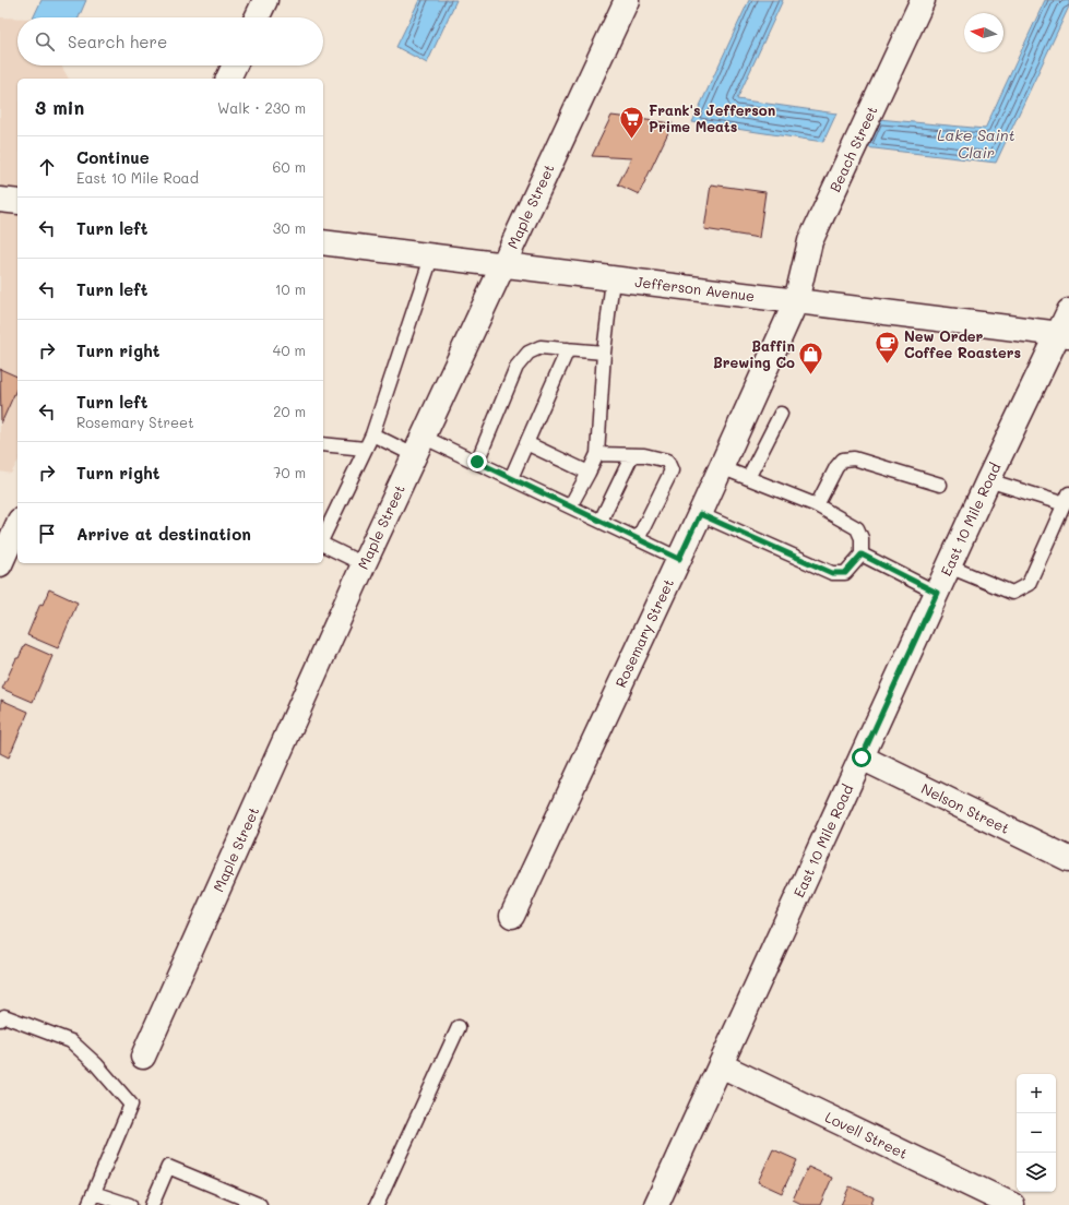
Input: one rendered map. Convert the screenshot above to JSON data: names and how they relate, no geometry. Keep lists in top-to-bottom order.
{
  "streets": {
    "street": [
      "Beach Street",
      "Maple Street",
      "Jefferson Avenue",
      "East 10 Mile Road",
      "Rosemary Street",
      "Nelson Street",
      "Lovell Street"
    ]
  },
  "crossings": [
    ["Beach Street", "Jefferson Avenue"],
    ["Beach Street", "Rosemary Street"],
    ["Maple Street", "Jefferson Avenue"],
    ["Jefferson Avenue", "East 10 Mile Road"],
    ["Jefferson Avenue", "Rosemary Street"],
    ["East 10 Mile Road", "Nelson Street"],
    ["East 10 Mile Road", "Lovell Street"]
  ],
  "water": ["Lake Saint Clair"],
  "places": {
    "supermarket": ["Frank's Jefferson Prime Meats"],
    "cafe": ["New Order Coffee Roasters"],
    "shop": ["Baffin Brewing Co"]
  },
  "north": "left",
  "page": {
    "search": "Search here",
    "heading": ["3 min", "Walk · 230 m"],
    "list": [
      ["Continue", "East 10 Mile Road", "60 m"],
      ["Turn left", "30 m"],
      ["Turn left", "10 m"],
      ["Turn right", "40 m"],
      ["Turn left", "Rosemary Street", "20 m"],
      ["Turn right", "70 m"],
      "Arrive at destination"
    ],
    "map_buttons": ["+", "−"]
  }
}
